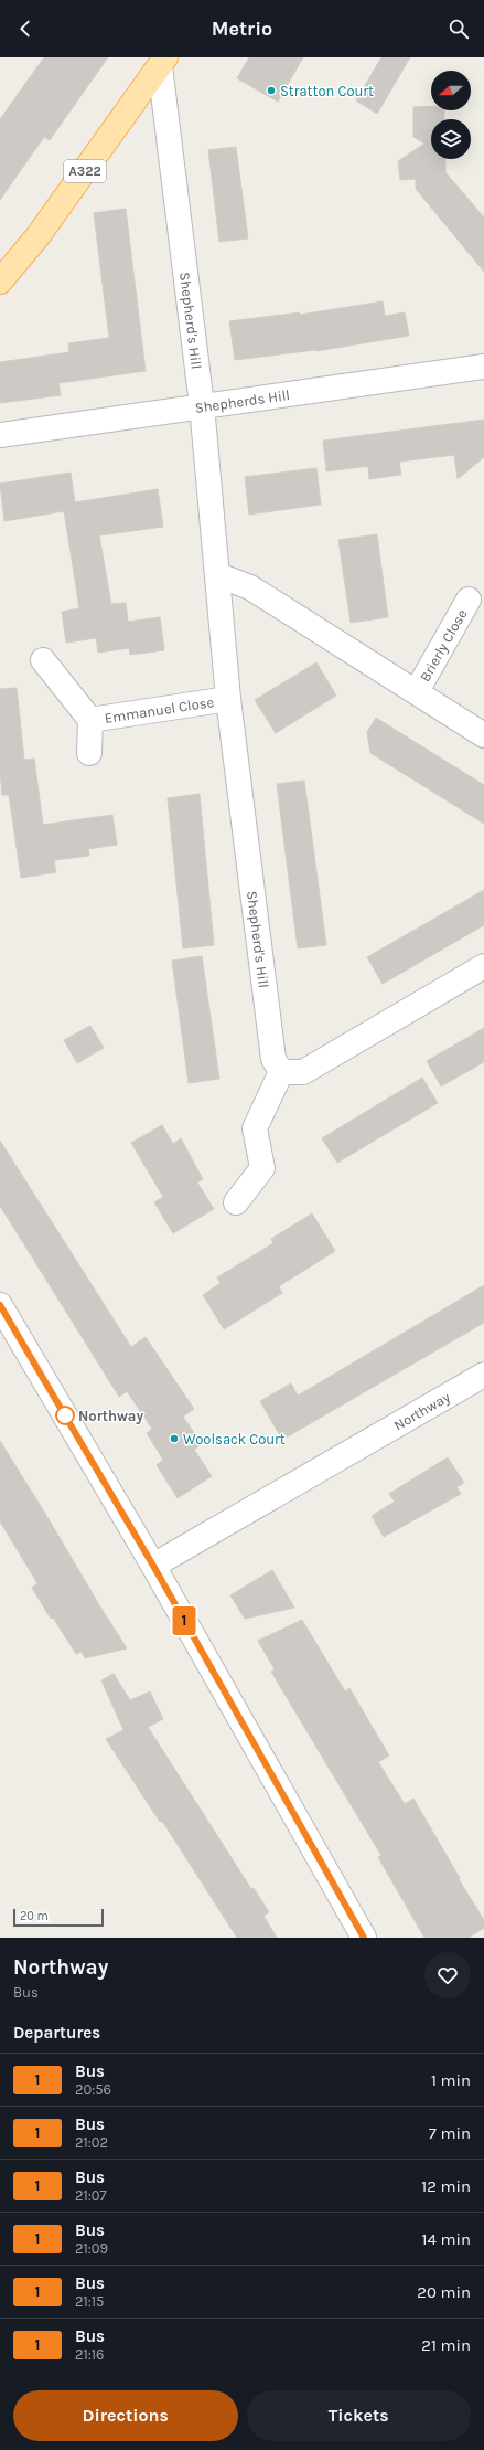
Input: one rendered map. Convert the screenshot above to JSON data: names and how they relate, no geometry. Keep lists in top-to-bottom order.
{
  "streets": {
    "main road": ["A322"],
    "street": [
      "Shepherd's Hill",
      "Shepherds Hill",
      "Brierly Close",
      "Emmanuel Close",
      "Northway"
    ]
  },
  "crossings": [
    ["A322", "Shepherd's Hill"],
    ["Shepherd's Hill", "Shepherds Hill"],
    ["Shepherd's Hill", "Emmanuel Close"]
  ],
  "places": ["Stratton Court", "Northway", "Woolsack Court"],
  "lines": ["bus line 1"],
  "scale_bar": "20 m",
  "north": "left",
  "page": {
    "header": "Metrio",
    "on_map": "1",
    "scale": "20 m",
    "heading": [
      ["Northway", "Bus"],
      "Departures"
    ],
    "list": [
      {
        "mark": "1",
        "name": "Bus",
        "note": "20:56",
        "value": "1 min"
      },
      {
        "mark": "1",
        "name": "Bus",
        "note": "21:02",
        "value": "7 min"
      },
      {
        "mark": "1",
        "name": "Bus",
        "note": "21:07",
        "value": "12 min"
      },
      {
        "mark": "1",
        "name": "Bus",
        "note": "21:09",
        "value": "14 min"
      },
      {
        "mark": "1",
        "name": "Bus",
        "note": "21:15",
        "value": "20 min"
      },
      {
        "mark": "1",
        "name": "Bus",
        "note": "21:16",
        "value": "21 min"
      }
    ],
    "buttons": ["Directions", "Tickets"]
  }
}
